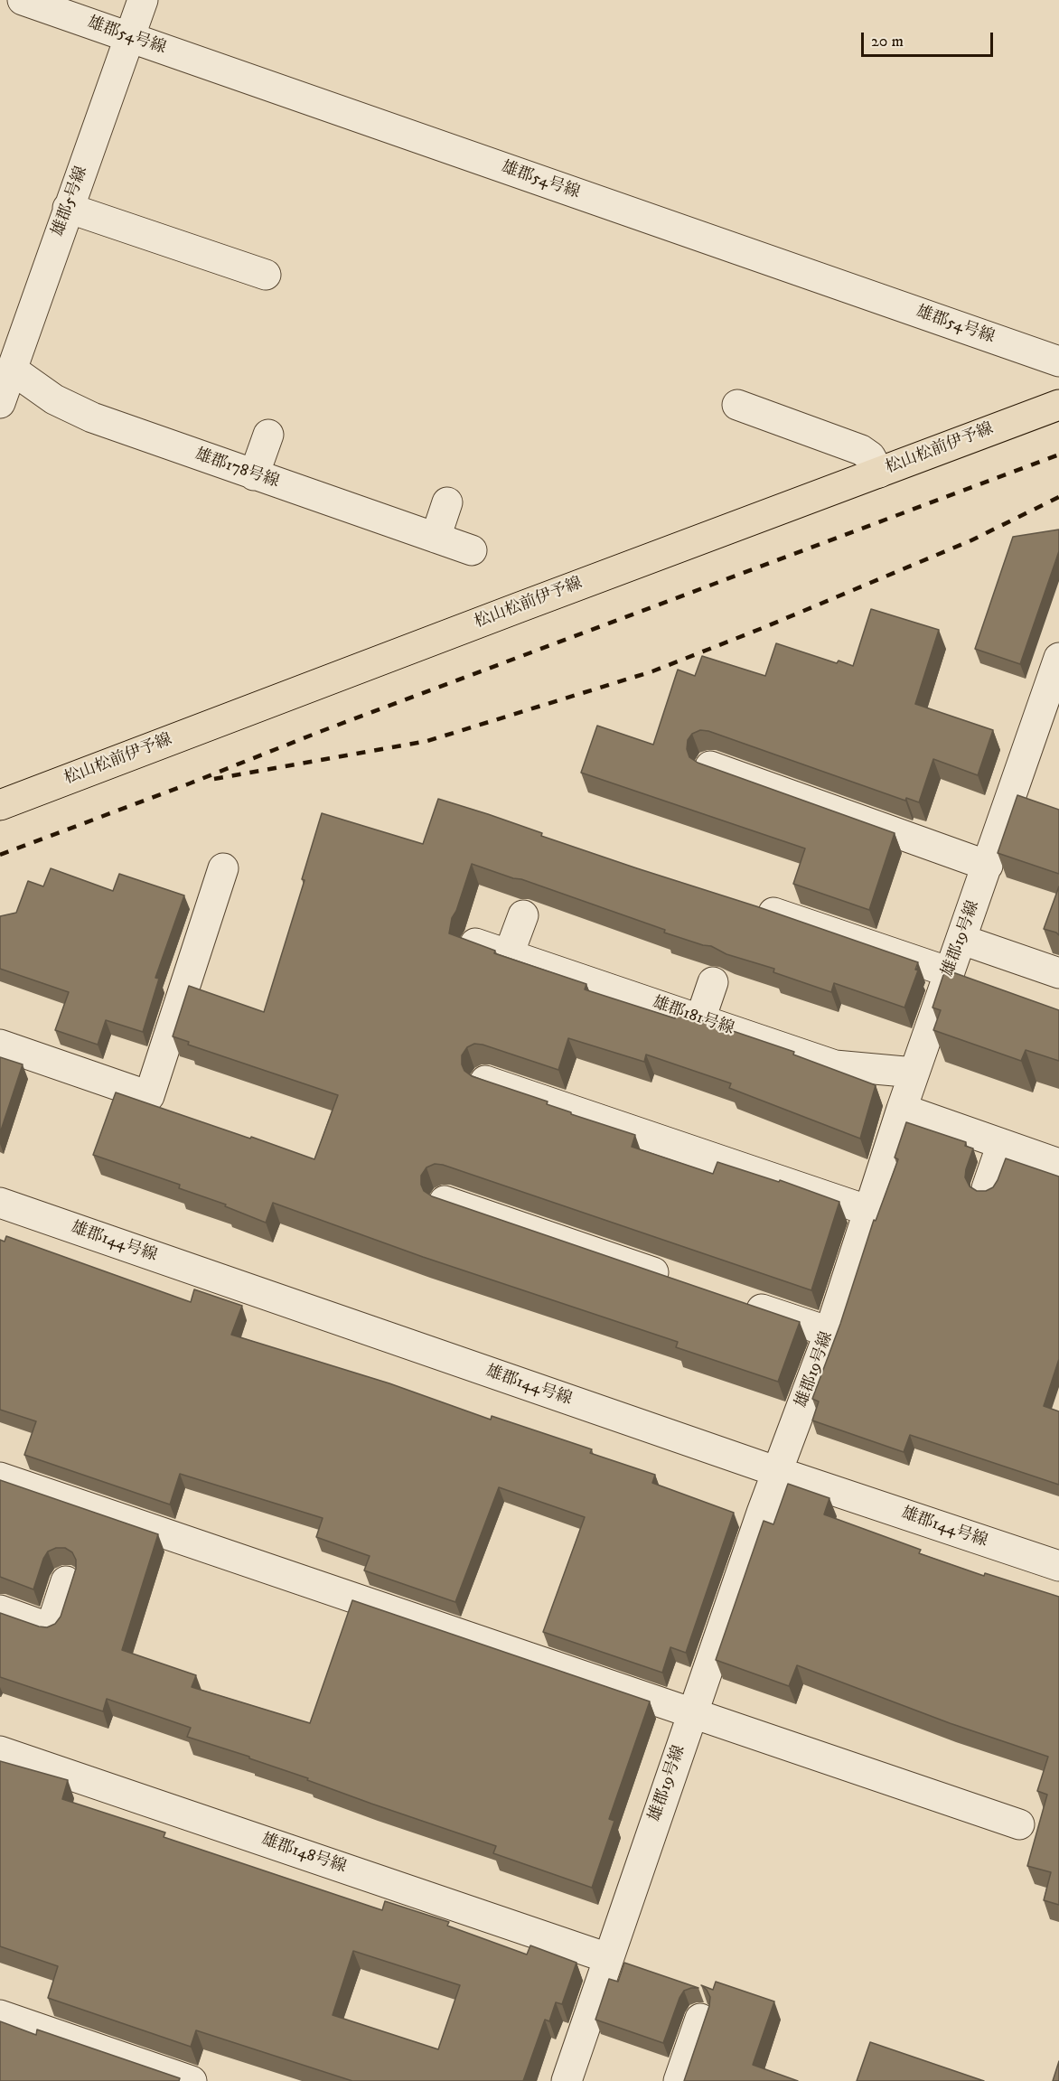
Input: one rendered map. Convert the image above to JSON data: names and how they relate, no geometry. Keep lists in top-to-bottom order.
{
  "streets": {
    "main road": ["松山松前伊予線"],
    "street": [
      "雄郡54号線",
      "雄郡5号線",
      "雄郡178号線",
      "雄郡19号線",
      "雄郡181号線",
      "雄郡144号線",
      "雄郡148号線"
    ]
  },
  "crossings": [
    ["雄郡54号線", "雄郡5号線"],
    ["雄郡5号線", "雄郡178号線"],
    ["雄郡19号線", "雄郡181号線"],
    ["雄郡19号線", "雄郡144号線"],
    ["雄郡19号線", "雄郡148号線"]
  ],
  "scale_bar": "20 m"
}
